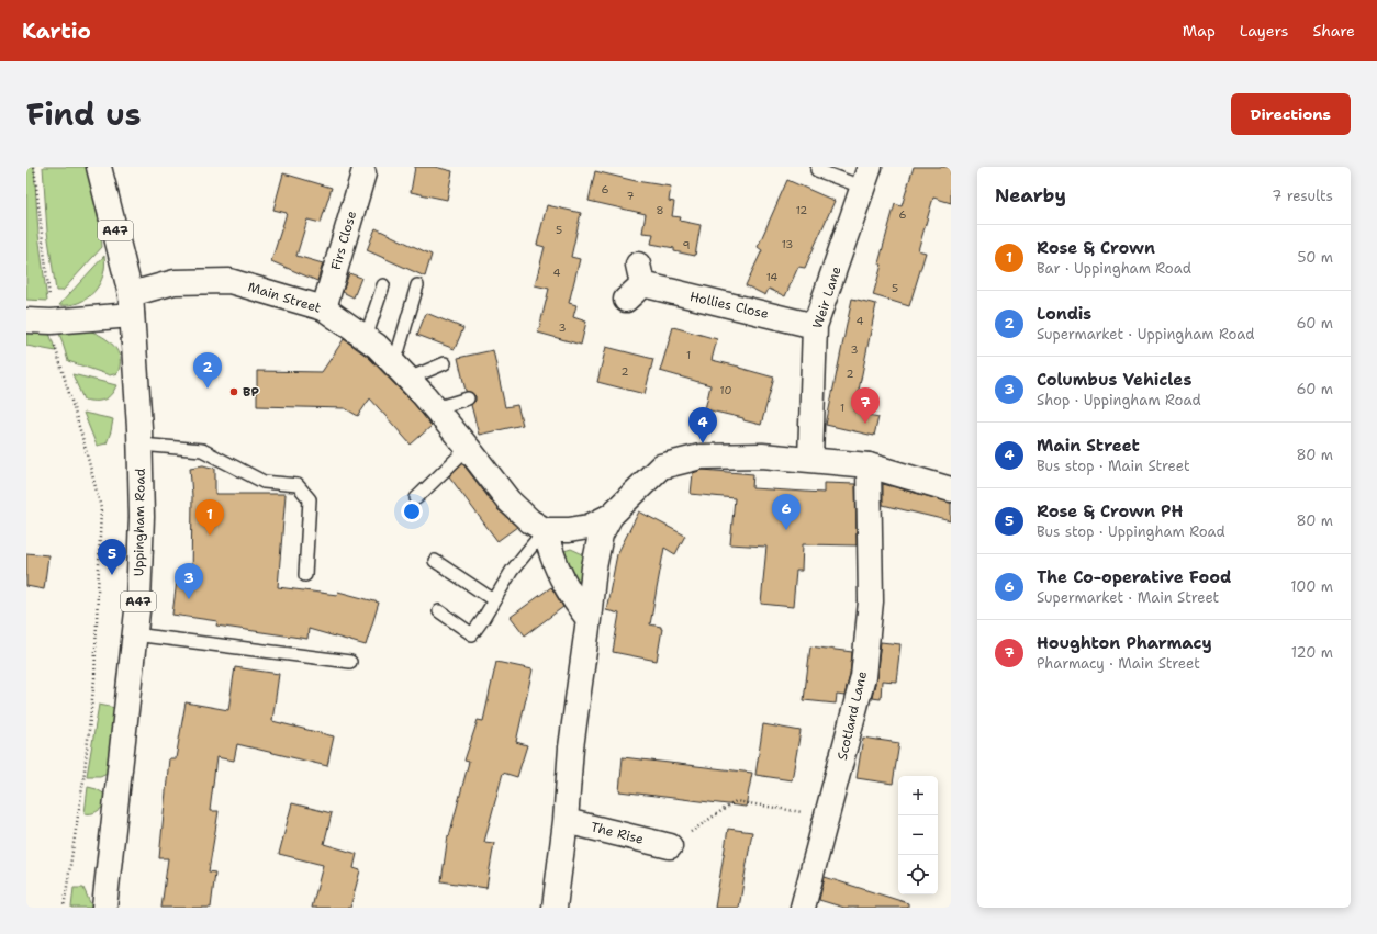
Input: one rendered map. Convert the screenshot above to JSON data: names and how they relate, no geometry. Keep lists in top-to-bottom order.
{
  "streets": {
    "main road": [
      "A47",
      "Firs Close",
      "Main Street",
      "Weir Lane",
      "Hollies Close",
      "Uppingham Road",
      "Scotland Lane",
      "The Rise"
    ]
  },
  "crossings": [
    ["Firs Close", "Main Street"],
    ["Main Street", "Uppingham Road"],
    ["Weir Lane", "Hollies Close"]
  ],
  "places": ["BP"],
  "house_numbers": [
    "6",
    "7",
    "8",
    "12",
    "6",
    "5",
    "13",
    "9",
    "4",
    "14",
    "5",
    "4",
    "3",
    "3",
    "1",
    "2",
    "2",
    "10",
    "1"
  ],
  "page": {
    "header": "Kartio",
    "nav": ["Map", "Layers", "Share"],
    "title": "Find us",
    "buttons": "Directions",
    "heading": ["Nearby", "7 results"],
    "list": [
      {
        "mark": "1",
        "name": "Rose & Crown",
        "note": "Bar · Uppingham Road",
        "value": "50 m"
      },
      {
        "mark": "2",
        "name": "Londis",
        "note": "Supermarket · Uppingham Road",
        "value": "60 m"
      },
      {
        "mark": "3",
        "name": "Columbus Vehicles",
        "note": "Shop · Uppingham Road",
        "value": "60 m"
      },
      {
        "mark": "4",
        "name": "Main Street",
        "note": "Bus stop · Main Street",
        "value": "80 m"
      },
      {
        "mark": "5",
        "name": "Rose & Crown PH",
        "note": "Bus stop · Uppingham Road",
        "value": "80 m"
      },
      {
        "mark": "6",
        "name": "The Co-operative Food",
        "note": "Supermarket · Main Street",
        "value": "100 m"
      },
      {
        "mark": "7",
        "name": "Houghton Pharmacy",
        "note": "Pharmacy · Main Street",
        "value": "120 m"
      }
    ],
    "pins": [
      "2",
      "7",
      "4",
      "6",
      "1",
      "5",
      "3"
    ],
    "map_buttons": ["+", "−"]
  }
}
